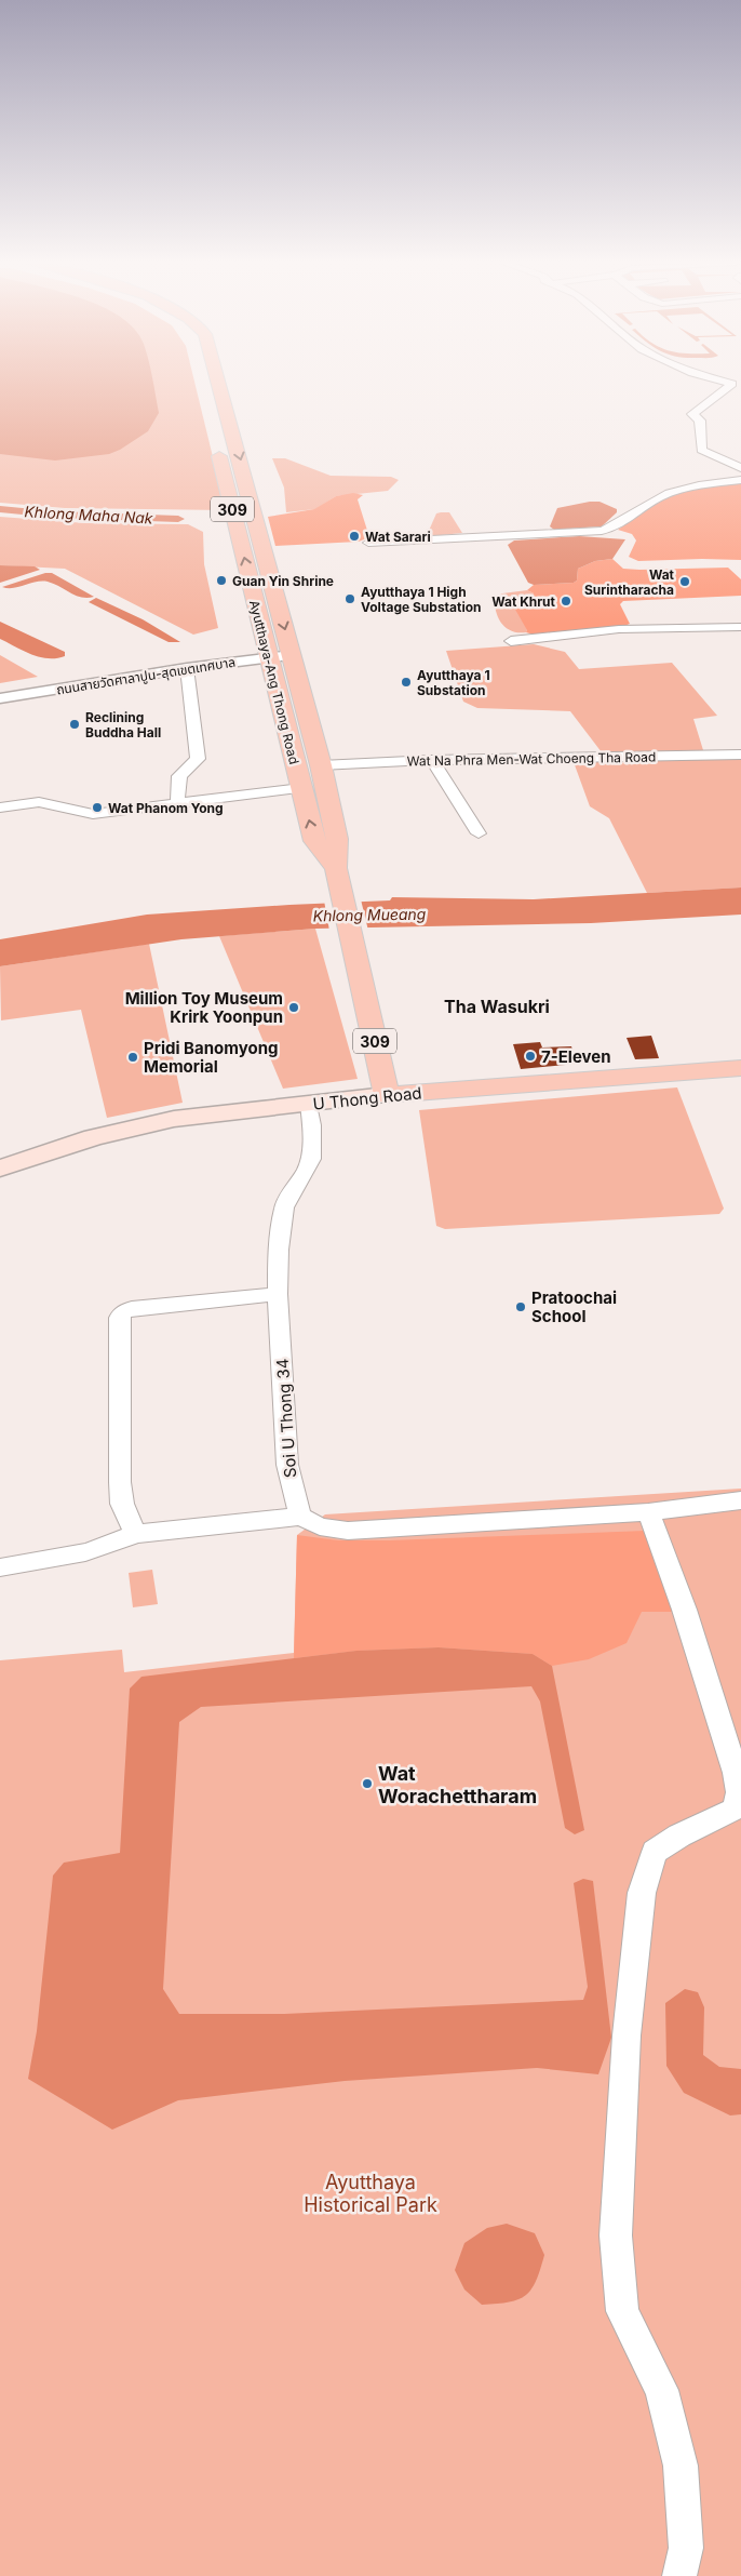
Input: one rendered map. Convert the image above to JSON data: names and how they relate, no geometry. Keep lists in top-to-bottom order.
{
  "streets": {
    "main road": ["309", "Ayutthaya-Ang Thong Road", "U Thong Road"],
    "street": ["ถนนสายวัดศาลาปูน-สุดเขตเทศบาล", "Wat Na Phra Men-Wat Choeng Tha Road", "Soi U Thong 34"]
  },
  "crossings": [
    ["ถนนสายวัดศาลาปูน-สุดเขตเทศบาล", "Ayutthaya-Ang Thong Road"],
    ["Ayutthaya-Ang Thong Road", "Wat Na Phra Men-Wat Choeng Tha Road"],
    ["Ayutthaya-Ang Thong Road", "U Thong Road"],
    ["U Thong Road", "Soi U Thong 34"]
  ],
  "districts": ["Tha Wasukri"],
  "water": ["Khlong Maha Nak", "Khlong Mueang"],
  "parks": ["Ayutthaya Historical Park"],
  "places": [
    "Wat Sarari",
    "Guan Yin Shrine",
    "Wat Surintharacha",
    "Ayutthaya 1 High Voltage Substation",
    "Wat Khrut",
    "Ayutthaya 1 Substation",
    "Reclining Buddha Hall",
    "Wat Phanom Yong",
    "Million Toy Museum Krirk Yoonpun",
    "7-Eleven",
    "Pridi Banomyong Memorial",
    "Pratoochai School",
    "Wat Worachettharam"
  ]
}
